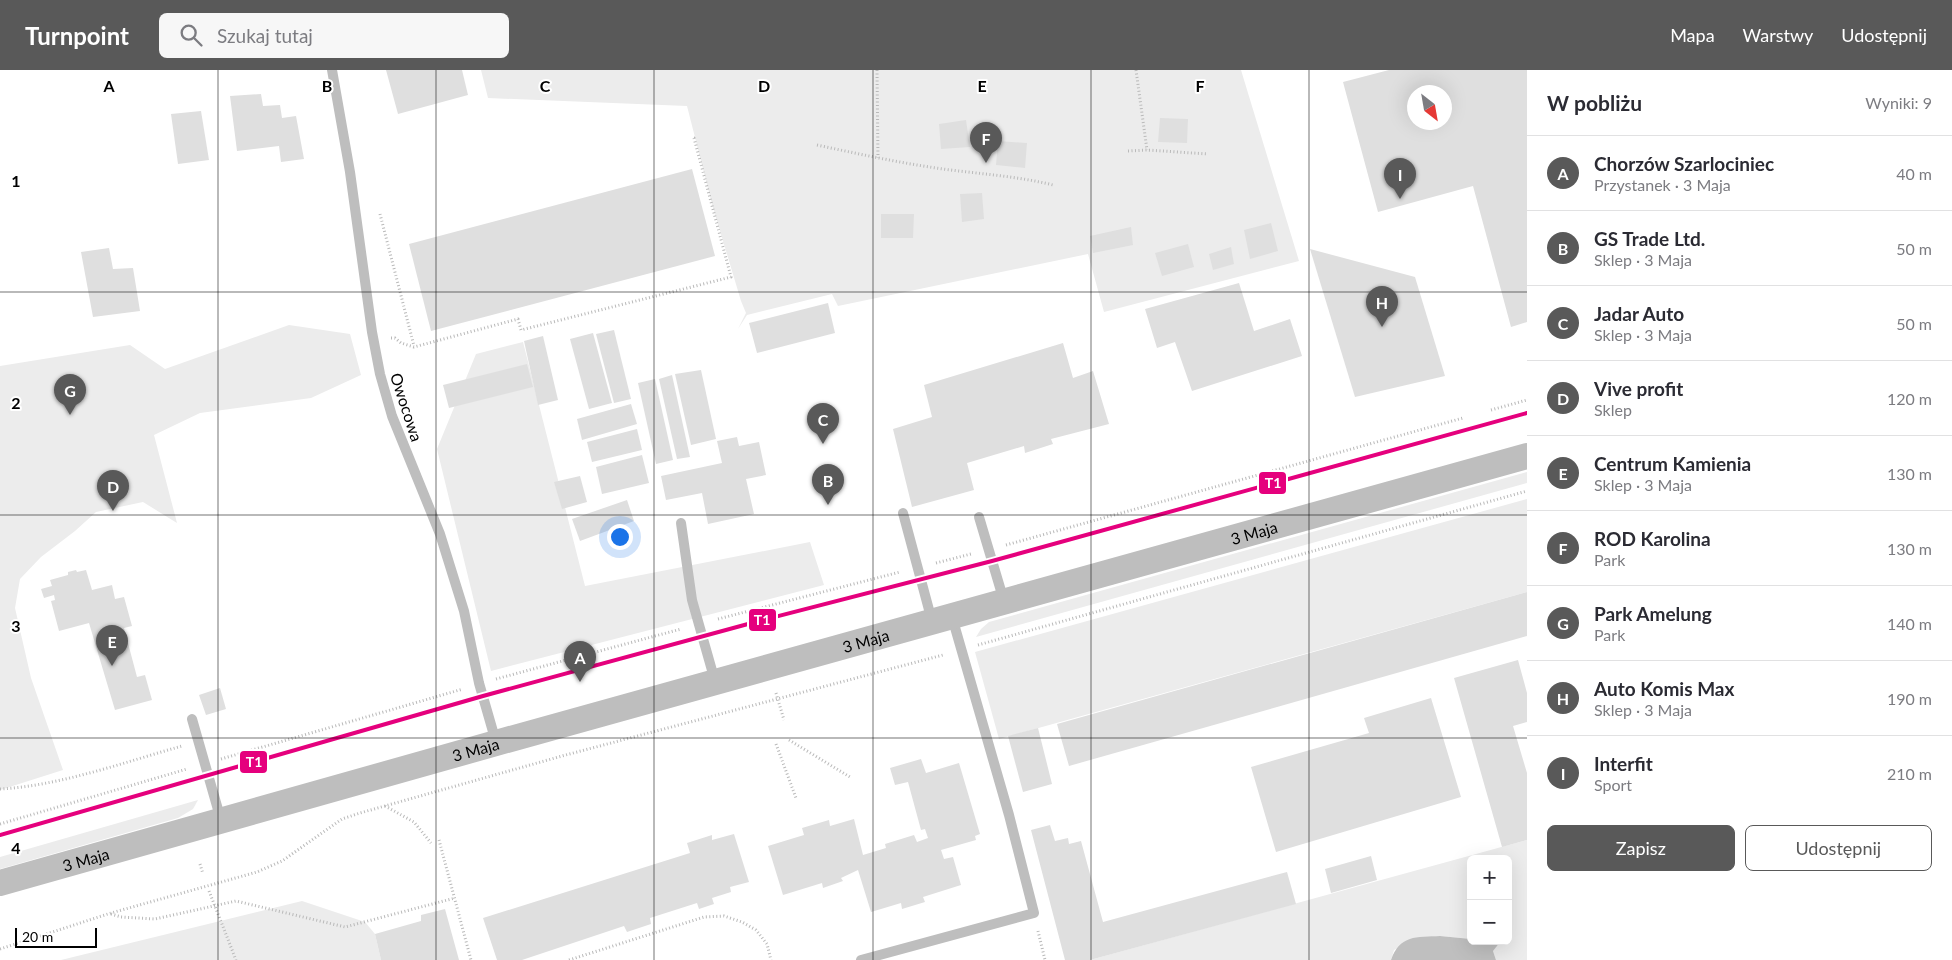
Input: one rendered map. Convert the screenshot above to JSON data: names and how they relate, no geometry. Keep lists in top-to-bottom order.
{
  "streets": {
    "street": ["3 Maja"],
    "lane": ["Owocowa"]
  },
  "crossings": [
    ["Owocowa", "3 Maja"]
  ],
  "lines": ["transit line T1"],
  "scale_bar": "20 m",
  "north": "bottom right",
  "page": {
    "header": "Turnpoint",
    "search": "Szukaj tutaj",
    "nav": ["Mapa", "Warstwy", "Udostępnij"],
    "heading": ["W pobliżu", "Wyniki: 9"],
    "pins": [
      "F",
      "I",
      "H",
      "G",
      "C",
      "B",
      "D",
      "E",
      "A"
    ],
    "list": [
      {
        "mark": "A",
        "name": "Chorzów Szarlociniec",
        "note": "Przystanek · 3 Maja",
        "value": "40 m"
      },
      {
        "mark": "B",
        "name": "GS Trade Ltd.",
        "note": "Sklep · 3 Maja",
        "value": "50 m"
      },
      {
        "mark": "C",
        "name": "Jadar Auto",
        "note": "Sklep · 3 Maja",
        "value": "50 m"
      },
      {
        "mark": "D",
        "name": "Vive profit",
        "note": "Sklep",
        "value": "120 m"
      },
      {
        "mark": "E",
        "name": "Centrum Kamienia",
        "note": "Sklep · 3 Maja",
        "value": "130 m"
      },
      {
        "mark": "F",
        "name": "ROD Karolina",
        "note": "Park",
        "value": "130 m"
      },
      {
        "mark": "G",
        "name": "Park Amelung",
        "note": "Park",
        "value": "140 m"
      },
      {
        "mark": "H",
        "name": "Auto Komis Max",
        "note": "Sklep · 3 Maja",
        "value": "190 m"
      },
      {
        "mark": "I",
        "name": "Interfit",
        "note": "Sport",
        "value": "210 m"
      }
    ],
    "buttons": ["Zapisz", "Udostępnij"],
    "map_buttons": ["+", "−"],
    "scale": "20 m"
  },
  "grid": {
    "columns": [
      "A",
      "B",
      "C",
      "D",
      "E",
      "F"
    ],
    "rows": [
      "1",
      "2",
      "3",
      "4"
    ]
  }
}
